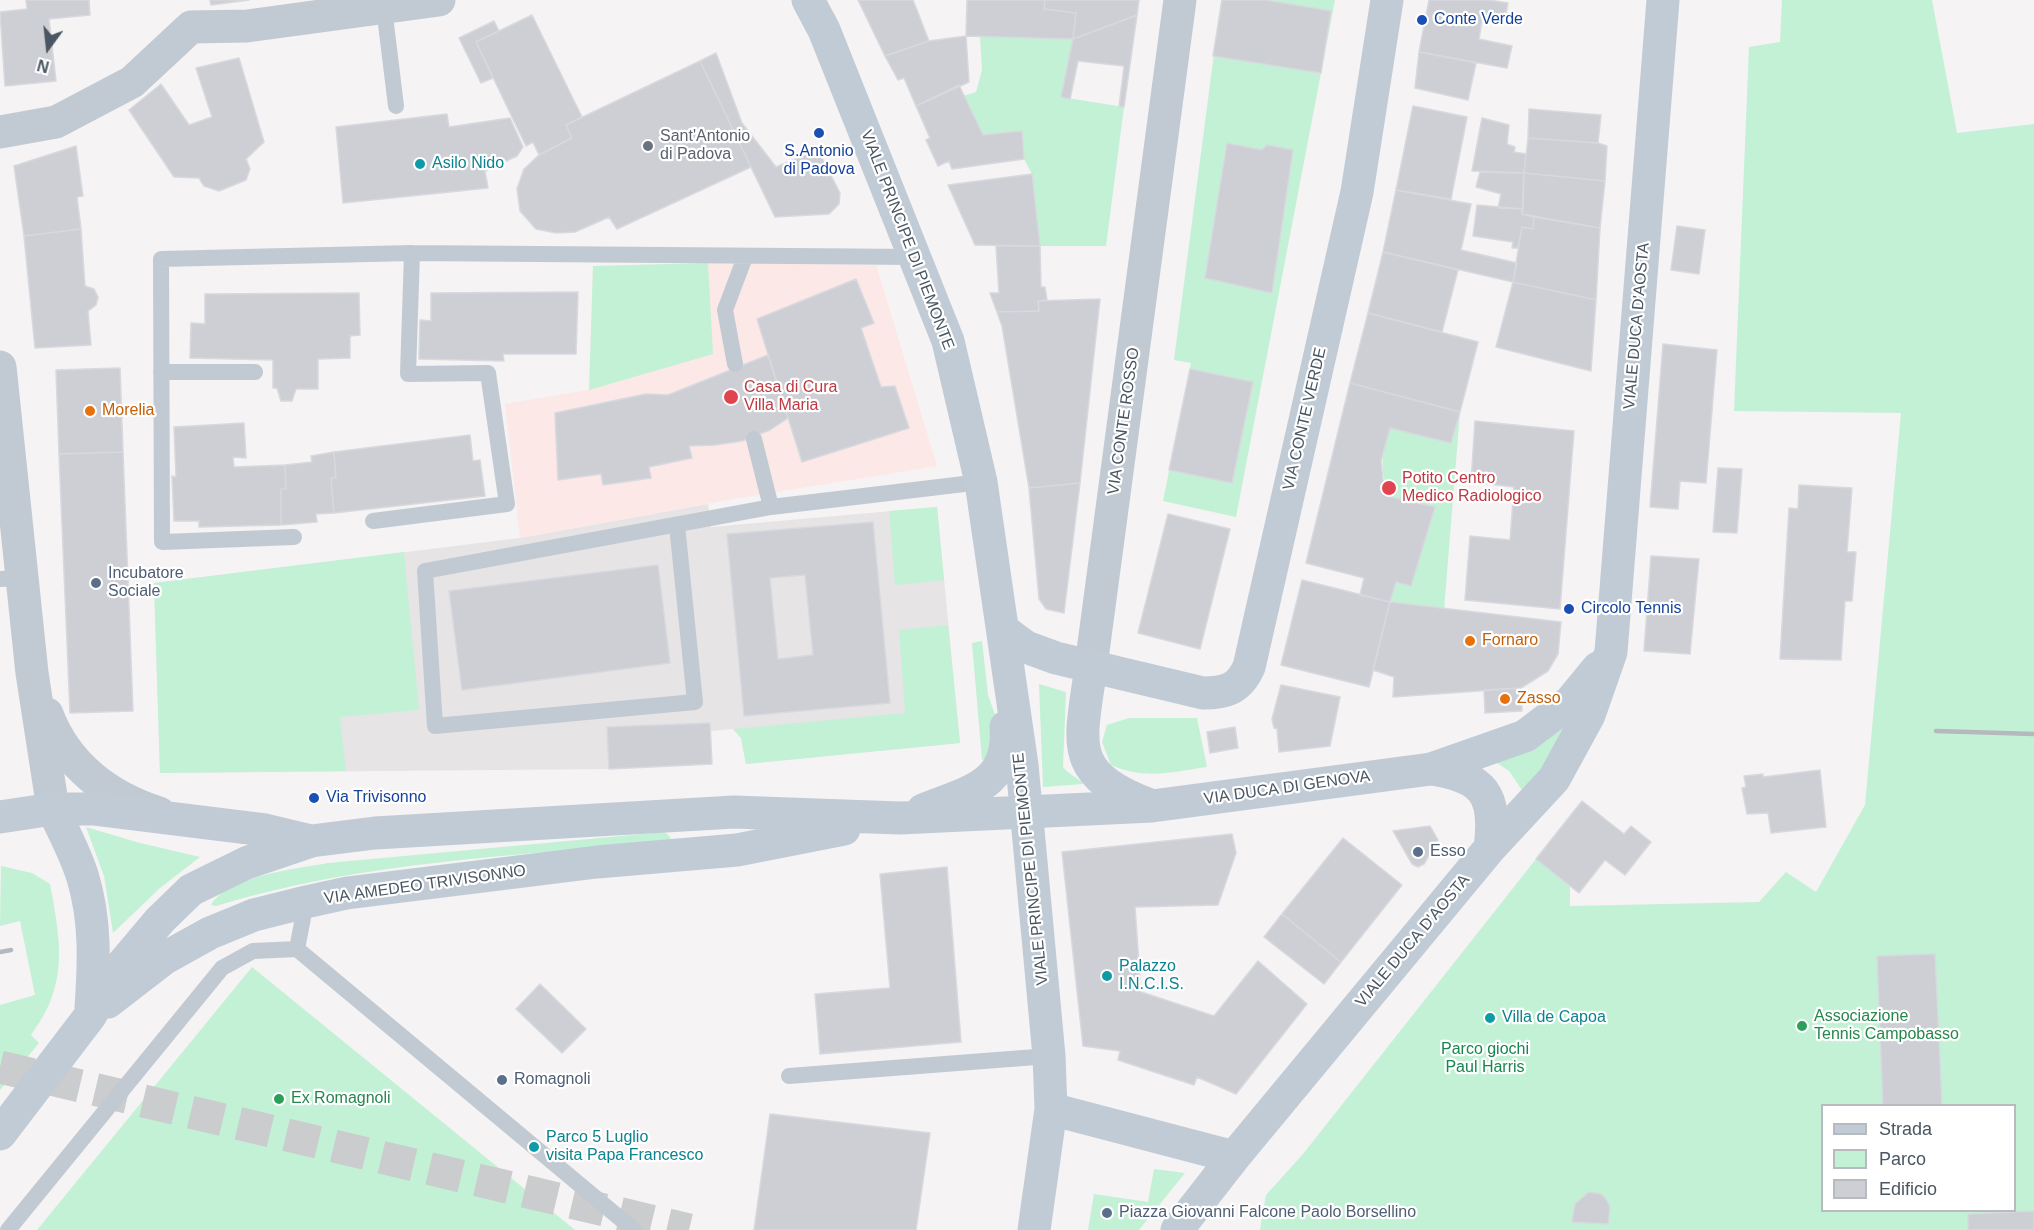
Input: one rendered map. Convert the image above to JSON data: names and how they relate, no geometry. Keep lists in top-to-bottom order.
{
  "streets": {
    "main road": [
      "VIALE PRINCIPE DI PIEMONTE",
      "VIALE DUCA D'AOSTA",
      "VIA CONTE VERDE",
      "VIA CONTE ROSSO",
      "VIA DUCA DI GENOVA",
      "VIA AMEDEO TRIVISONNO"
    ]
  },
  "crossings": [
    ["VIALE PRINCIPE DI PIEMONTE", "VIA DUCA DI GENOVA"],
    ["VIALE PRINCIPE DI PIEMONTE", "VIA AMEDEO TRIVISONNO"],
    ["VIALE DUCA D'AOSTA", "VIA DUCA DI GENOVA"],
    ["VIA CONTE VERDE", "VIA CONTE ROSSO"],
    ["VIA CONTE ROSSO", "VIA DUCA DI GENOVA"],
    ["VIA DUCA DI GENOVA", "VIA AMEDEO TRIVISONNO"]
  ],
  "parks": ["Parco giochi Paul Harris"],
  "places": [
    "Conte Verde",
    "S.Antonio di Padova",
    "Sant'Antonio di Padova",
    "Asilo Nido",
    "Casa di Cura Villa Maria",
    "Morelia",
    "Potito Centro Medico Radiologico",
    "Incubatore Sociale",
    "Circolo Tennis",
    "Fornaro",
    "Zasso",
    "Via Trivisonno",
    "Esso",
    "Palazzo I.N.C.I.S.",
    "Villa de Capoa",
    "Associazione Tennis Campobasso",
    "Romagnoli",
    "Ex Romagnoli",
    "Parco 5 Luglio visita Papa Francesco",
    "Piazza Giovanni Falcone Paolo Borsellino"
  ],
  "legend": ["Strada", "Parco", "Edificio"],
  "north": "bottom"
}
